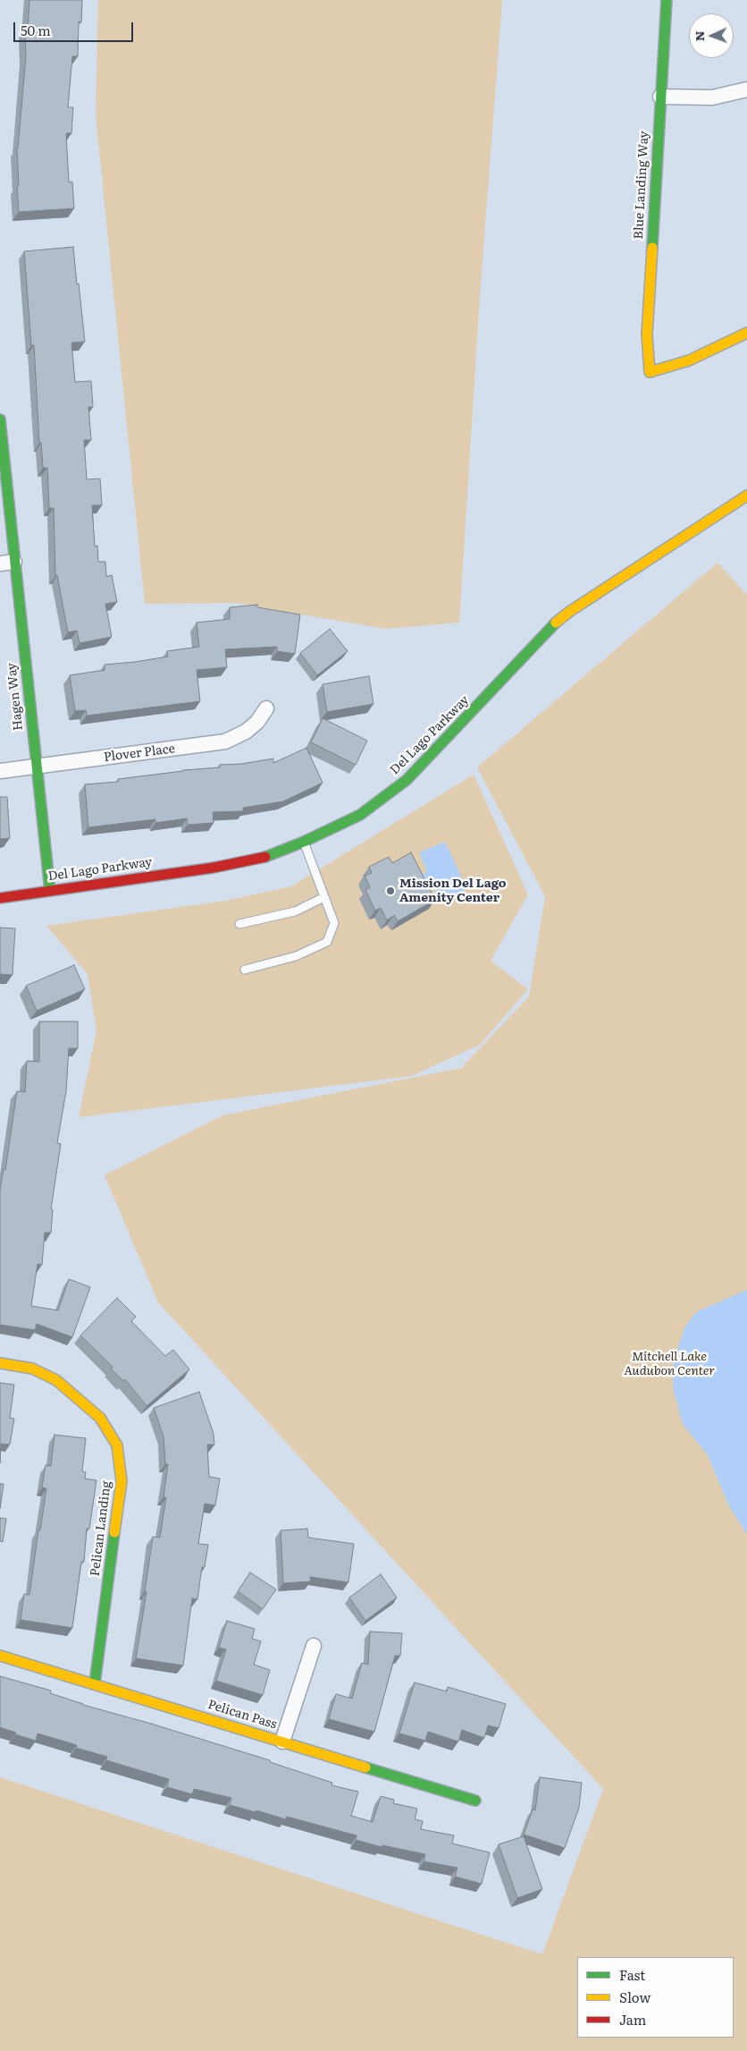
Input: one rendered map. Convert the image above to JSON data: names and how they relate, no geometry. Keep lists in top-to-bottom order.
{
  "streets": {
    "street": [
      "Blue Landing Way",
      "Hagen Way",
      "Del Lago Parkway",
      "Plover Place",
      "Pelican Landing",
      "Pelican Pass"
    ]
  },
  "crossings": [
    ["Hagen Way", "Del Lago Parkway"],
    ["Hagen Way", "Plover Place"],
    ["Pelican Landing", "Pelican Pass"]
  ],
  "parks": ["Mitchell Lake Audubon Center"],
  "places": ["Mission Del Lago Amenity Center"],
  "legend": ["Fast", "Slow", "Jam"],
  "scale_bar": "50 m",
  "north": "left"
}
